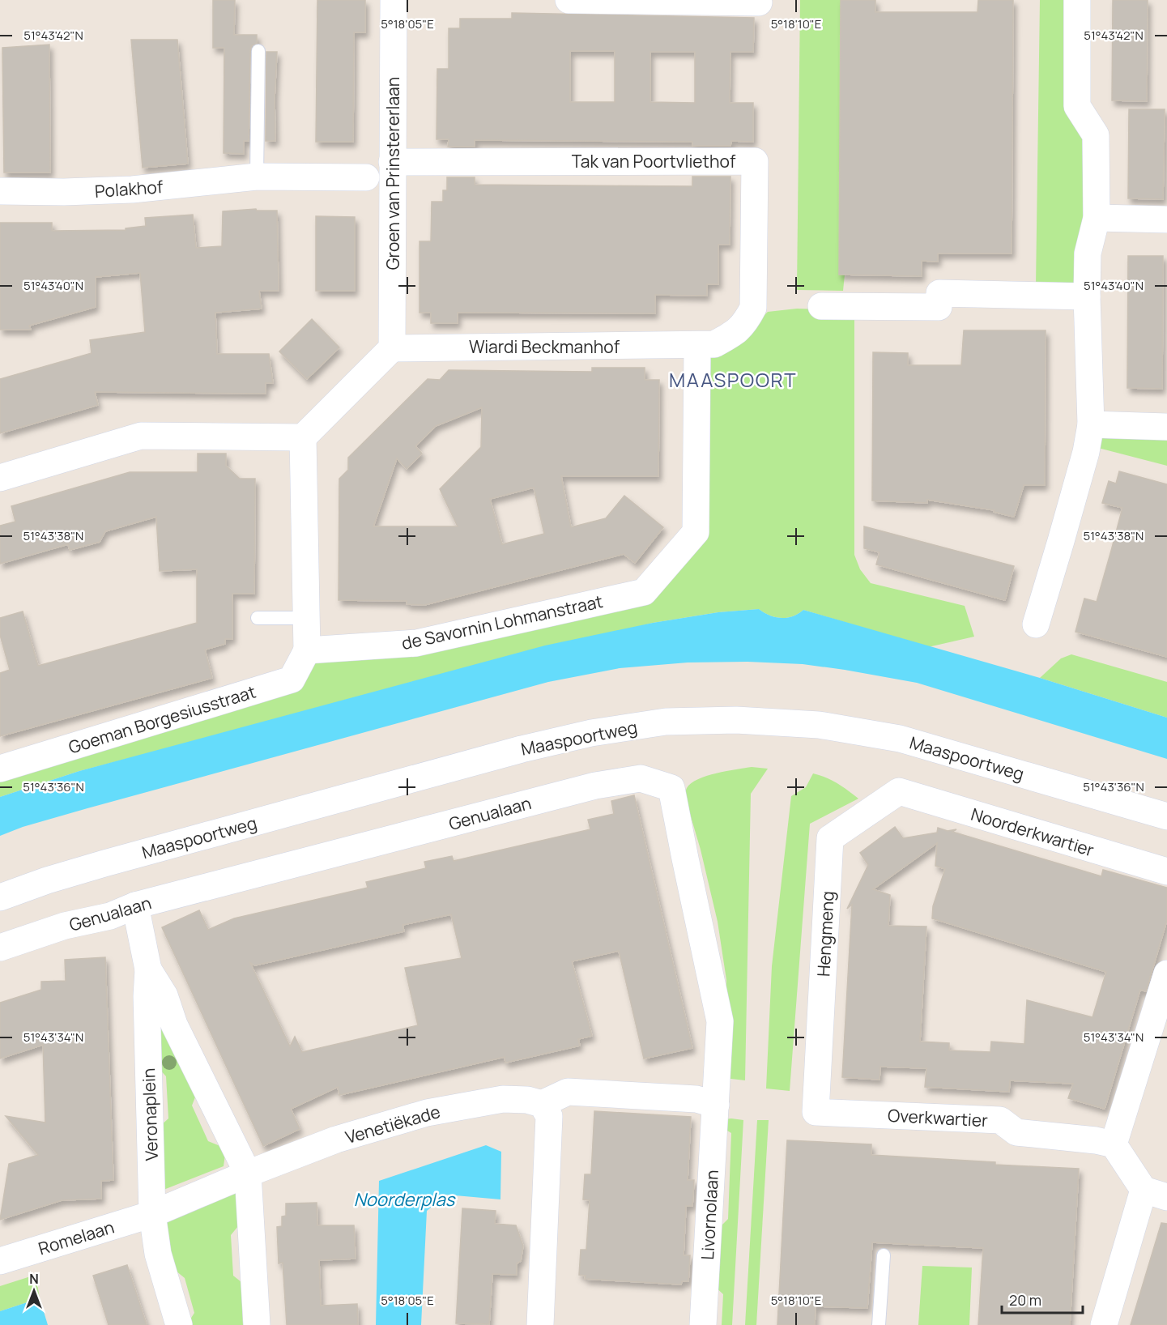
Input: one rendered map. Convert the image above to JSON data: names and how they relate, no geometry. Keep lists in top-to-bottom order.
{
  "streets": {
    "street": [
      "Tak van Poortvliethof",
      "Groen van Prinstererlaan",
      "Polakhof",
      "Wiardi Beckmanhof",
      "de Savornin Lohmanstraat",
      "Goeman Borgesiusstraat",
      "Maaspoortweg",
      "Genualaan",
      "Noorderkwartier",
      "Hengmeng",
      "Veronaplein",
      "Overkwartier",
      "Venetiëkade",
      "Livornolaan",
      "Romelaan"
    ]
  },
  "crossings": [
    ["Tak van Poortvliethof", "Groen van Prinstererlaan"],
    ["Tak van Poortvliethof", "Wiardi Beckmanhof"],
    ["Tak van Poortvliethof", "de Savornin Lohmanstraat"],
    ["Groen van Prinstererlaan", "Wiardi Beckmanhof"],
    ["Wiardi Beckmanhof", "de Savornin Lohmanstraat"],
    ["de Savornin Lohmanstraat", "Goeman Borgesiusstraat"],
    ["Genualaan", "Veronaplein"],
    ["Genualaan", "Livornolaan"],
    ["Noorderkwartier", "Hengmeng"],
    ["Hengmeng", "Overkwartier"],
    ["Veronaplein", "Venetiëkade"],
    ["Veronaplein", "Romelaan"]
  ],
  "districts": ["MAASPOORT"],
  "water": ["Noorderplas"],
  "scale_bar": "20 m",
  "north": "top",
  "coordinates": [
    "5°18'05\"E",
    "5°18'10\"E",
    "51°43'42\"N",
    "51°43'40\"N",
    "51°43'38\"N",
    "51°43'36\"N",
    "51°43'34\"N"
  ]
}
